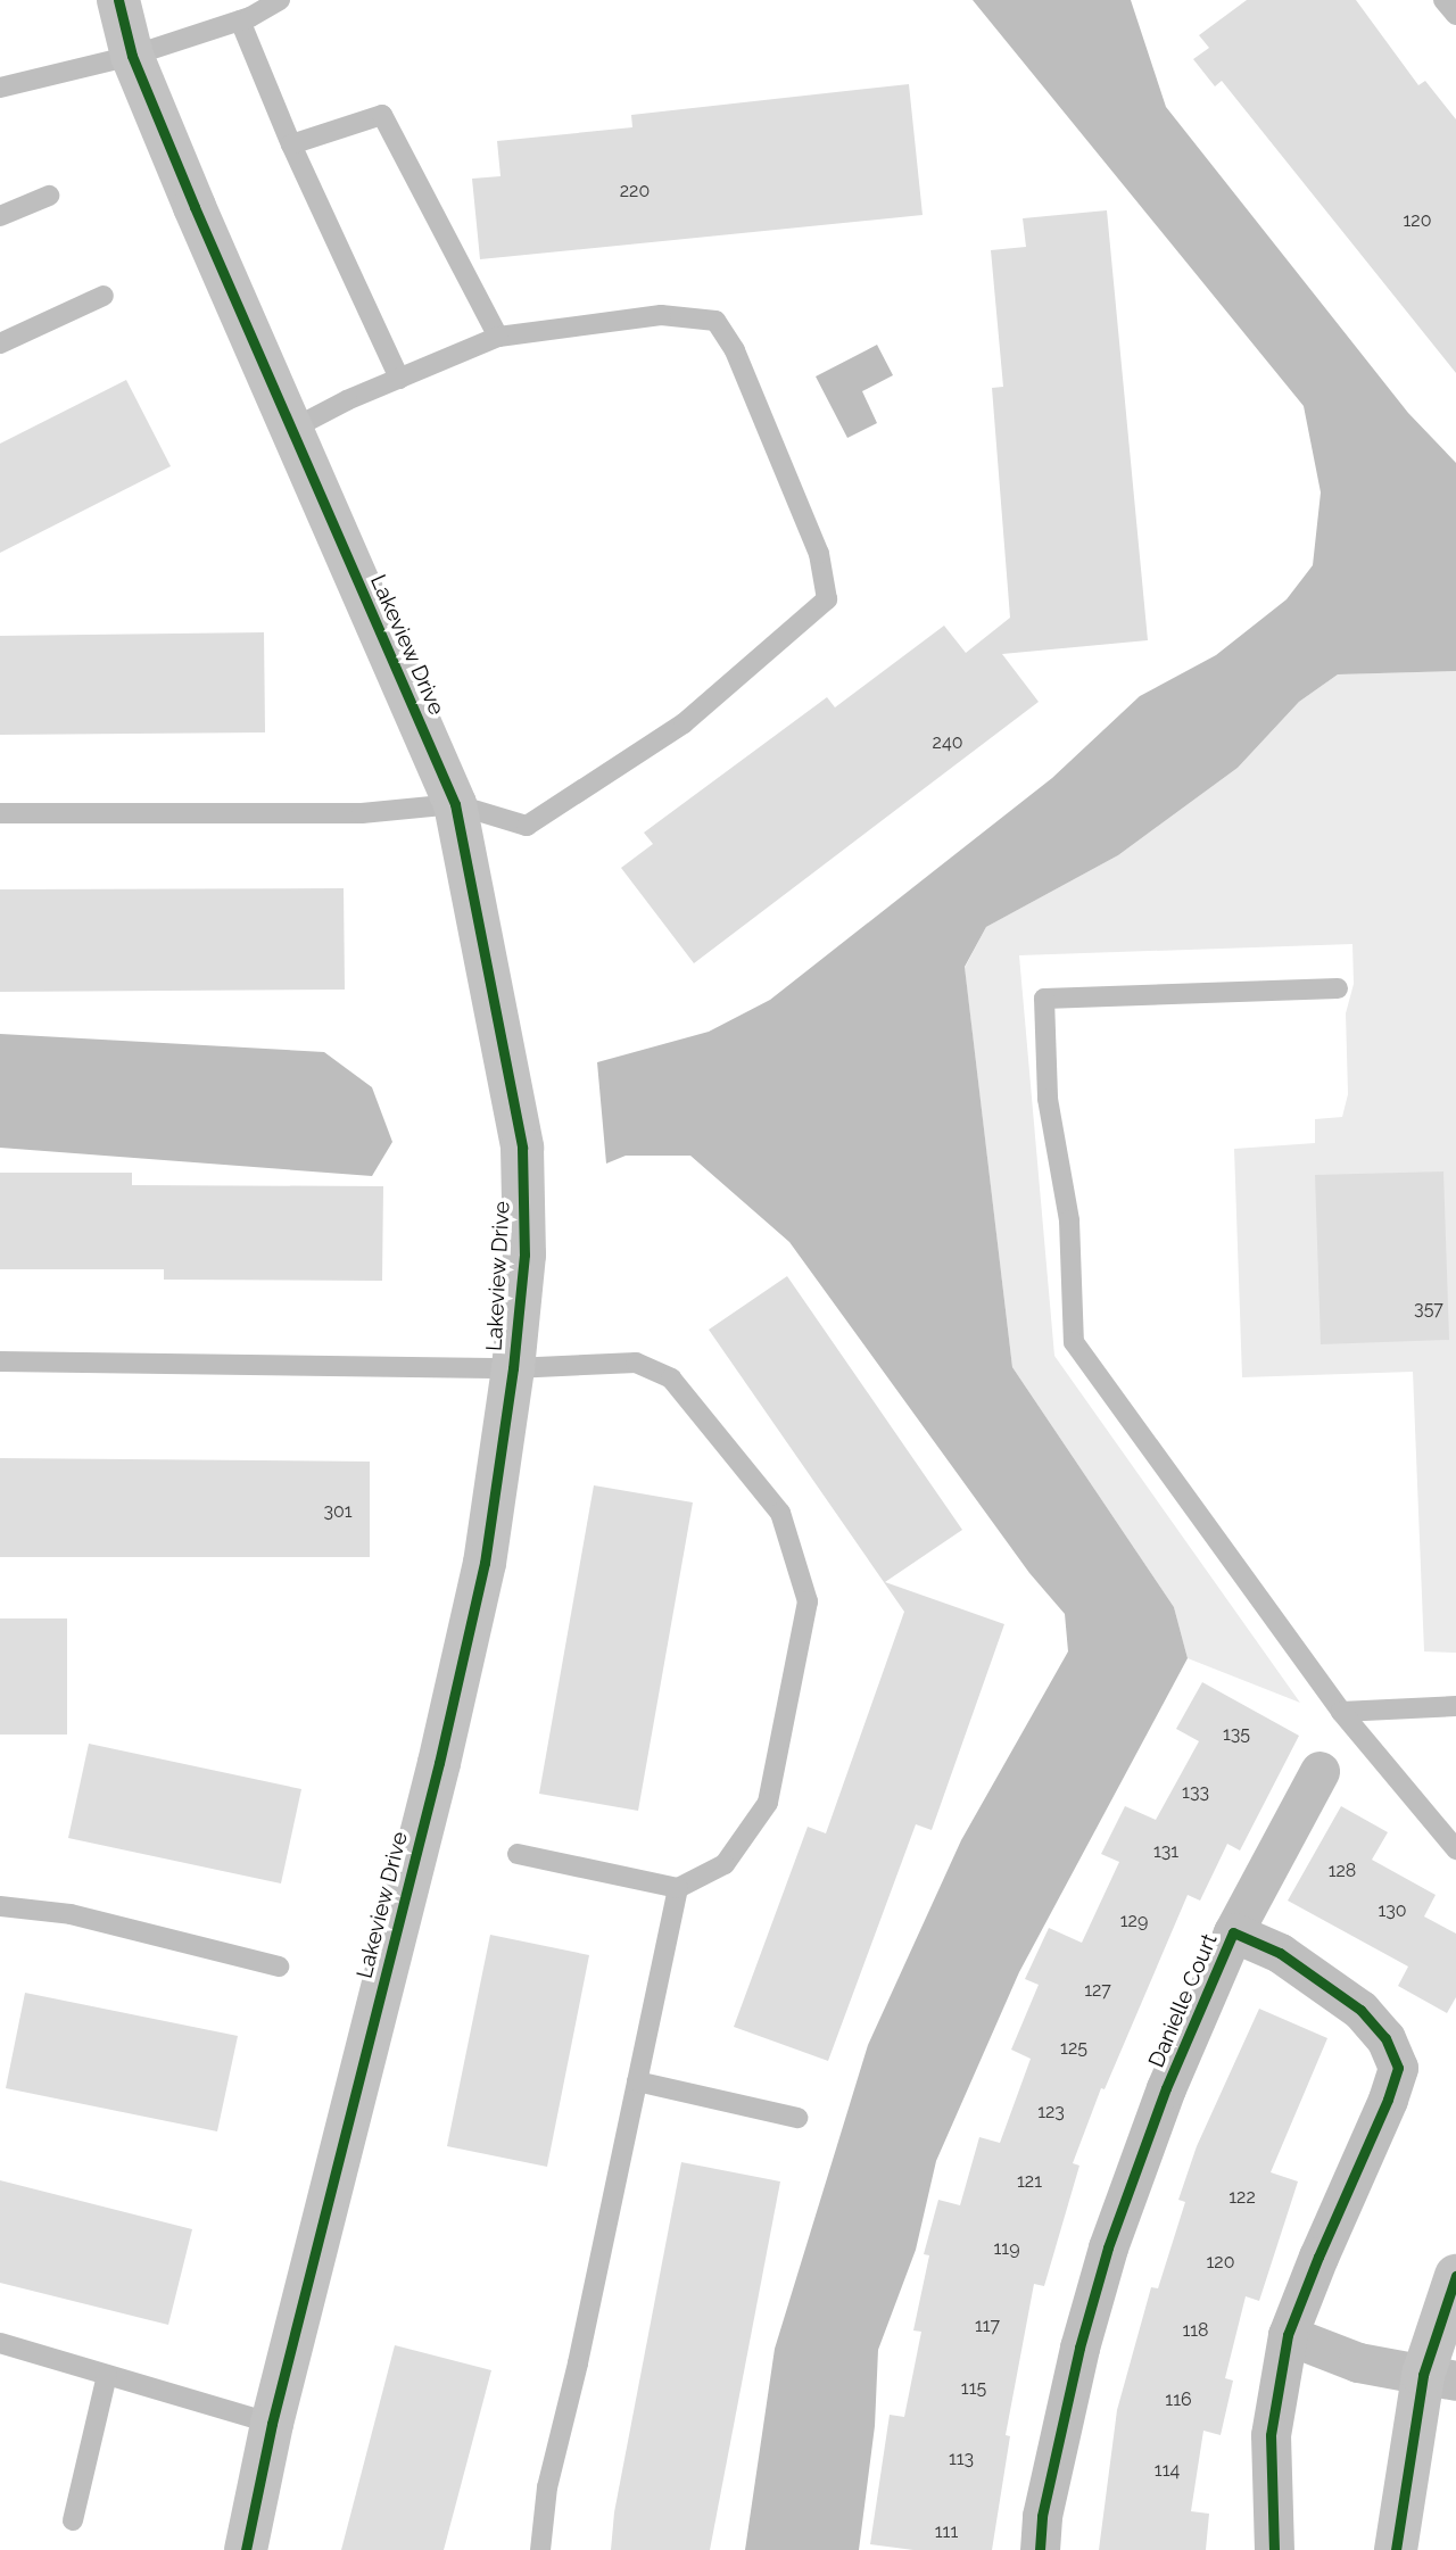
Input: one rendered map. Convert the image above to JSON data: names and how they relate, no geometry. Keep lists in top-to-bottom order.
{
  "streets": {
    "street": ["Lakeview Drive", "Danielle Court"]
  },
  "house_numbers": [
    "220",
    "120",
    "240",
    "357",
    "301",
    "135",
    "133",
    "131",
    "128",
    "130",
    "129",
    "127",
    "125",
    "123",
    "121",
    "122",
    "119",
    "120",
    "117",
    "118",
    "115",
    "116",
    "113",
    "114",
    "111"
  ]
}
